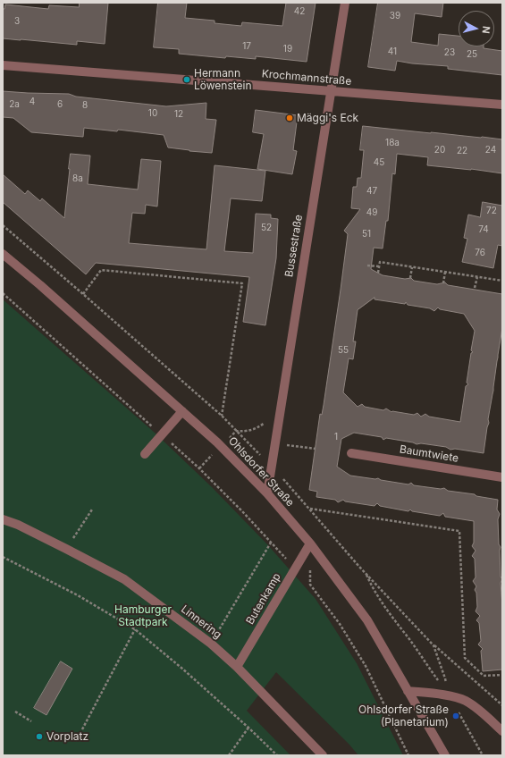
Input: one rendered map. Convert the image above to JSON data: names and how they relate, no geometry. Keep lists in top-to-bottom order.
{
  "streets": {
    "street": [
      "Krochmannstraße",
      "Bussestraße",
      "Baumtwiete",
      "Ohlsdorfer Straße",
      "Butenkamp",
      "Linnering"
    ]
  },
  "crossings": [
    ["Krochmannstraße", "Bussestraße"],
    ["Bussestraße", "Ohlsdorfer Straße"],
    ["Ohlsdorfer Straße", "Butenkamp"],
    ["Butenkamp", "Linnering"]
  ],
  "parks": ["Hamburger Stadtpark"],
  "places": [
    "Hermann Löwenstein",
    "Mäggi's Eck",
    "Ohlsdorfer Straße (Planetarium)",
    "Vorplatz"
  ],
  "house_numbers": [
    "42",
    "39",
    "3",
    "17",
    "19",
    "41",
    "23",
    "25",
    "4",
    "2a",
    "6",
    "8",
    "10",
    "12",
    "18a",
    "20",
    "24",
    "22",
    "45",
    "8a",
    "47",
    "72",
    "49",
    "52",
    "74",
    "51",
    "76",
    "55",
    "1"
  ],
  "north": "right"
}
